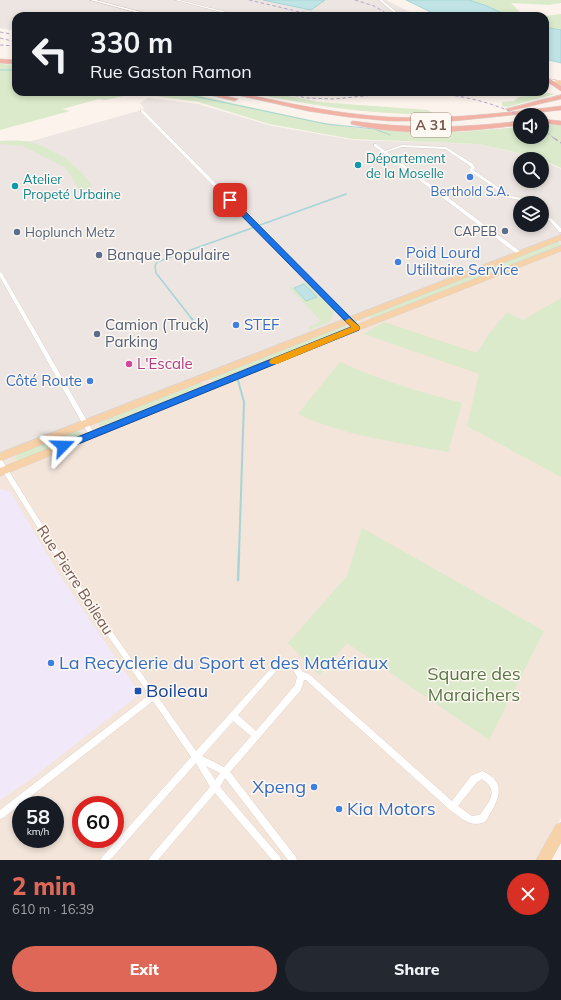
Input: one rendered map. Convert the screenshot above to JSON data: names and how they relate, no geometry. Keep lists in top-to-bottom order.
{
  "streets": {
    "highway": ["A 31"],
    "street": ["Rue Pierre Boileau"]
  },
  "parks": ["Square des Maraichers"],
  "places": {
    "other": [
      "Département de la Moselle",
      "Berthold S.A.",
      "Atelier Propeté Urbaine",
      "CAPEB",
      "Hoplunch Metz",
      "Banque Populaire",
      "Poid Lourd Utilitaire Service",
      "STEF",
      "Camion (Truck) Parking",
      "L'Escale",
      "Côté Route",
      "La Recyclerie du Sport et des Matériaux",
      "Xpeng",
      "Kia Motors"
    ],
    "transit": ["Boileau"]
  },
  "page": {
    "turn": ["330 m", "Rue Gaston Ramon"],
    "speed": "58 km/h",
    "limit": "60",
    "heading": ["2 min", "610 m · 16:39"],
    "buttons": ["Exit", "Share"]
  }
}
